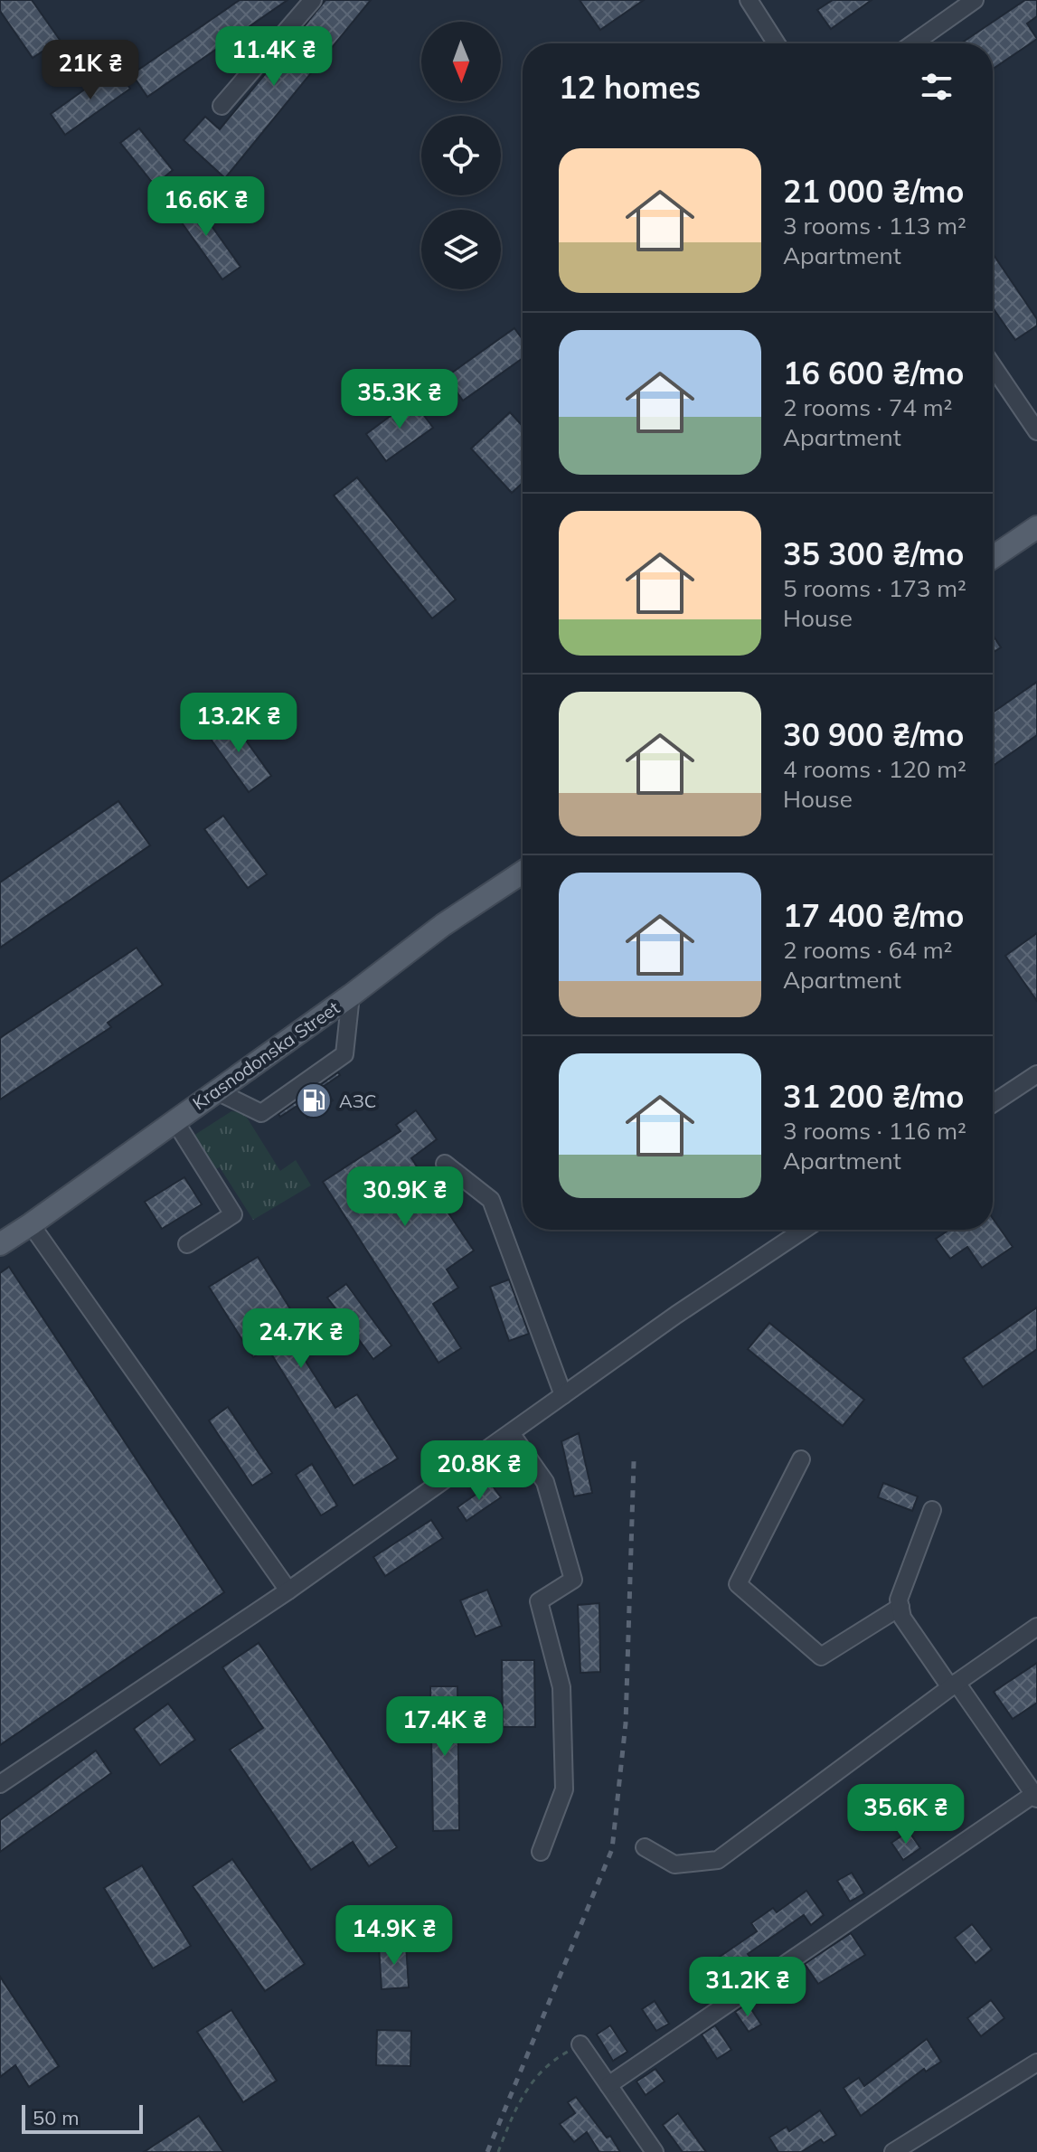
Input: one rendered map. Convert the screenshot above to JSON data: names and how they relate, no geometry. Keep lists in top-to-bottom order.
{
  "streets": {
    "main road": ["Krasnodonska Street"]
  },
  "places": {
    "fuel station": ["АЗС"]
  },
  "scale_bar": "50 m",
  "north": "bottom",
  "page": {
    "price": [
      "11.4K ₴",
      "21K ₴",
      "16.6K ₴",
      "35.3K ₴",
      "13.2K ₴",
      "30.9K ₴",
      "24.7K ₴",
      "20.8K ₴",
      "17.4K ₴",
      "35.6K ₴",
      "14.9K ₴",
      "31.2K ₴"
    ],
    "heading": "12 homes",
    "list": [
      {
        "name": "21 000 ₴/mo",
        "note": "3 rooms · 113 m² · Apartment"
      },
      {
        "name": "16 600 ₴/mo",
        "note": "2 rooms · 74 m² · Apartment"
      },
      {
        "name": "35 300 ₴/mo",
        "note": "5 rooms · 173 m² · House"
      },
      {
        "name": "30 900 ₴/mo",
        "note": "4 rooms · 120 m² · House"
      },
      {
        "name": "17 400 ₴/mo",
        "note": "2 rooms · 64 m² · Apartment"
      },
      {
        "name": "31 200 ₴/mo",
        "note": "3 rooms · 116 m² · Apartment"
      }
    ],
    "scale": "50 m"
  }
}
